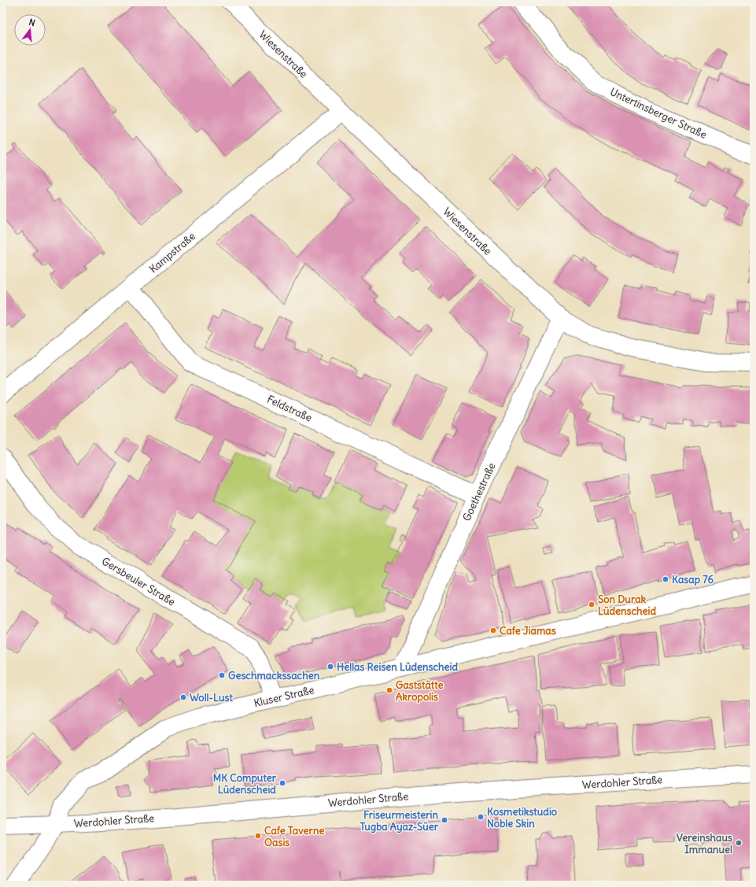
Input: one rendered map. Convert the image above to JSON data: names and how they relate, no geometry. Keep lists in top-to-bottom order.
{
  "streets": {
    "street": [
      "Wiesenstraße",
      "Untertinsberger Straße",
      "Kampstraße",
      "Feldstraße",
      "Goethestraße",
      "Gersbeuler Straße",
      "Kluser Straße",
      "Werdohler Straße"
    ]
  },
  "crossings": [
    ["Wiesenstraße", "Kampstraße"],
    ["Wiesenstraße", "Goethestraße"],
    ["Kampstraße", "Feldstraße"],
    ["Feldstraße", "Goethestraße"],
    ["Goethestraße", "Kluser Straße"],
    ["Gersbeuler Straße", "Kluser Straße"],
    ["Kluser Straße", "Werdohler Straße"]
  ],
  "places": [
    "Kasap 76",
    "Son Durak Lüdenscheid",
    "Cafe Jiamas",
    "Hellas Reisen Lüdenscheid",
    "Geschmackssachen",
    "Gaststätte Akropolis",
    "Woll-Lust",
    "MK Computer Lüdenscheid",
    "Kosmetikstudio Noble Skin",
    "Friseurmeisterin Tugba Ayaz-Süer",
    "Cafe Taverne Oasis",
    "Vereinshaus Immanuel"
  ],
  "north": "top"
}
